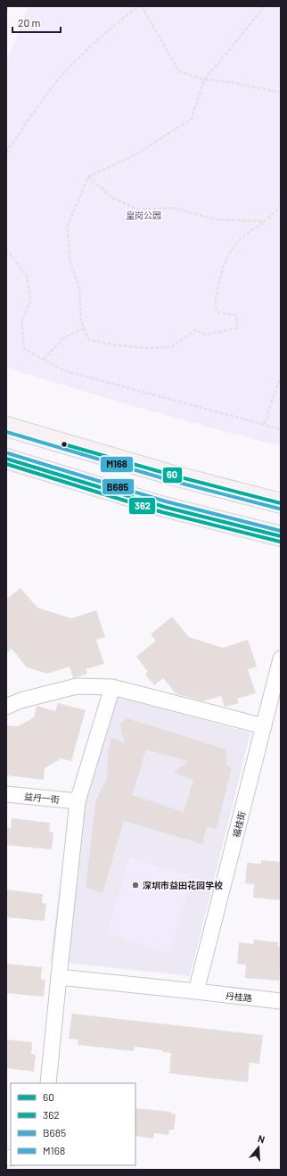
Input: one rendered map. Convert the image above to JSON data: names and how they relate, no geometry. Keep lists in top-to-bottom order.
{
  "streets": {
    "street": ["益丹一街", "福桂街", "丹桂路"]
  },
  "crossings": [
    ["福桂街", "丹桂路"]
  ],
  "parks": ["皇岗公园"],
  "places": ["深圳市益田花园学校"],
  "lines": [
    "transit line M168",
    "transit line 60",
    "transit line B685",
    "transit line 362"
  ],
  "legend": [
    "60",
    "362",
    "B685",
    "M168"
  ],
  "scale_bar": "20 m",
  "north": "top"
}
